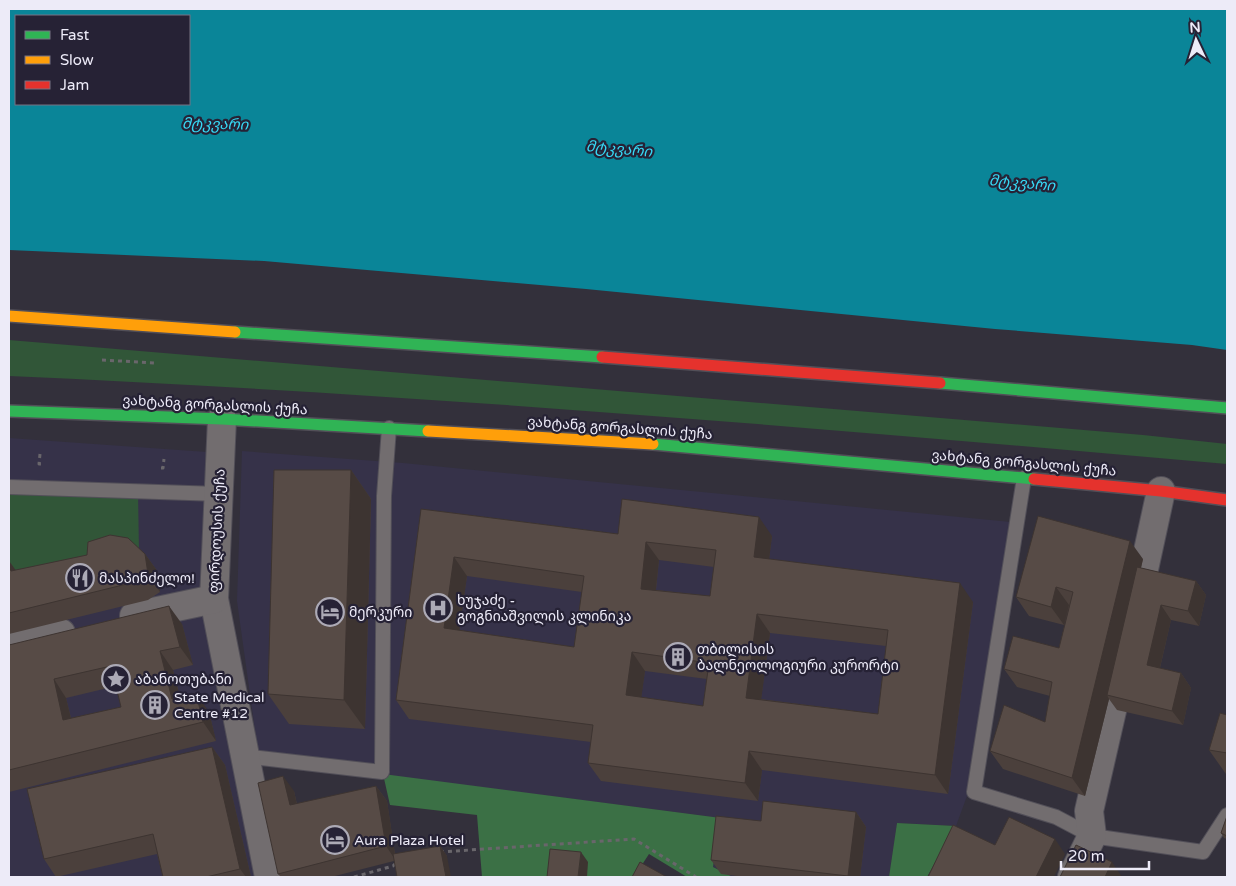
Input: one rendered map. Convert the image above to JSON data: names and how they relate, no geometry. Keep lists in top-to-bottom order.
{
  "streets": {
    "highway": ["ვახტანგ გორგასლის ქუჩა"],
    "street": ["ფირდოუსის ქუჩა"]
  },
  "crossings": [
    ["ვახტანგ გორგასლის ქუჩა", "ფირდოუსის ქუჩა"]
  ],
  "water": ["მტკვარი"],
  "places": {
    "restaurant": ["მასპინძელო!"],
    "hospital": ["ხუჯაძე - გოგნიაშვილის კლინიკა"],
    "hotel": ["მერკური", "Aura Plaza Hotel"],
    "building": ["თბილისის ბალნეოლოგიური კურორტი", "State Medical Centre #12"],
    "place": ["აბანოთუბანი"]
  },
  "legend": ["Fast", "Slow", "Jam"],
  "scale_bar": "20 m",
  "north": "top"
}
